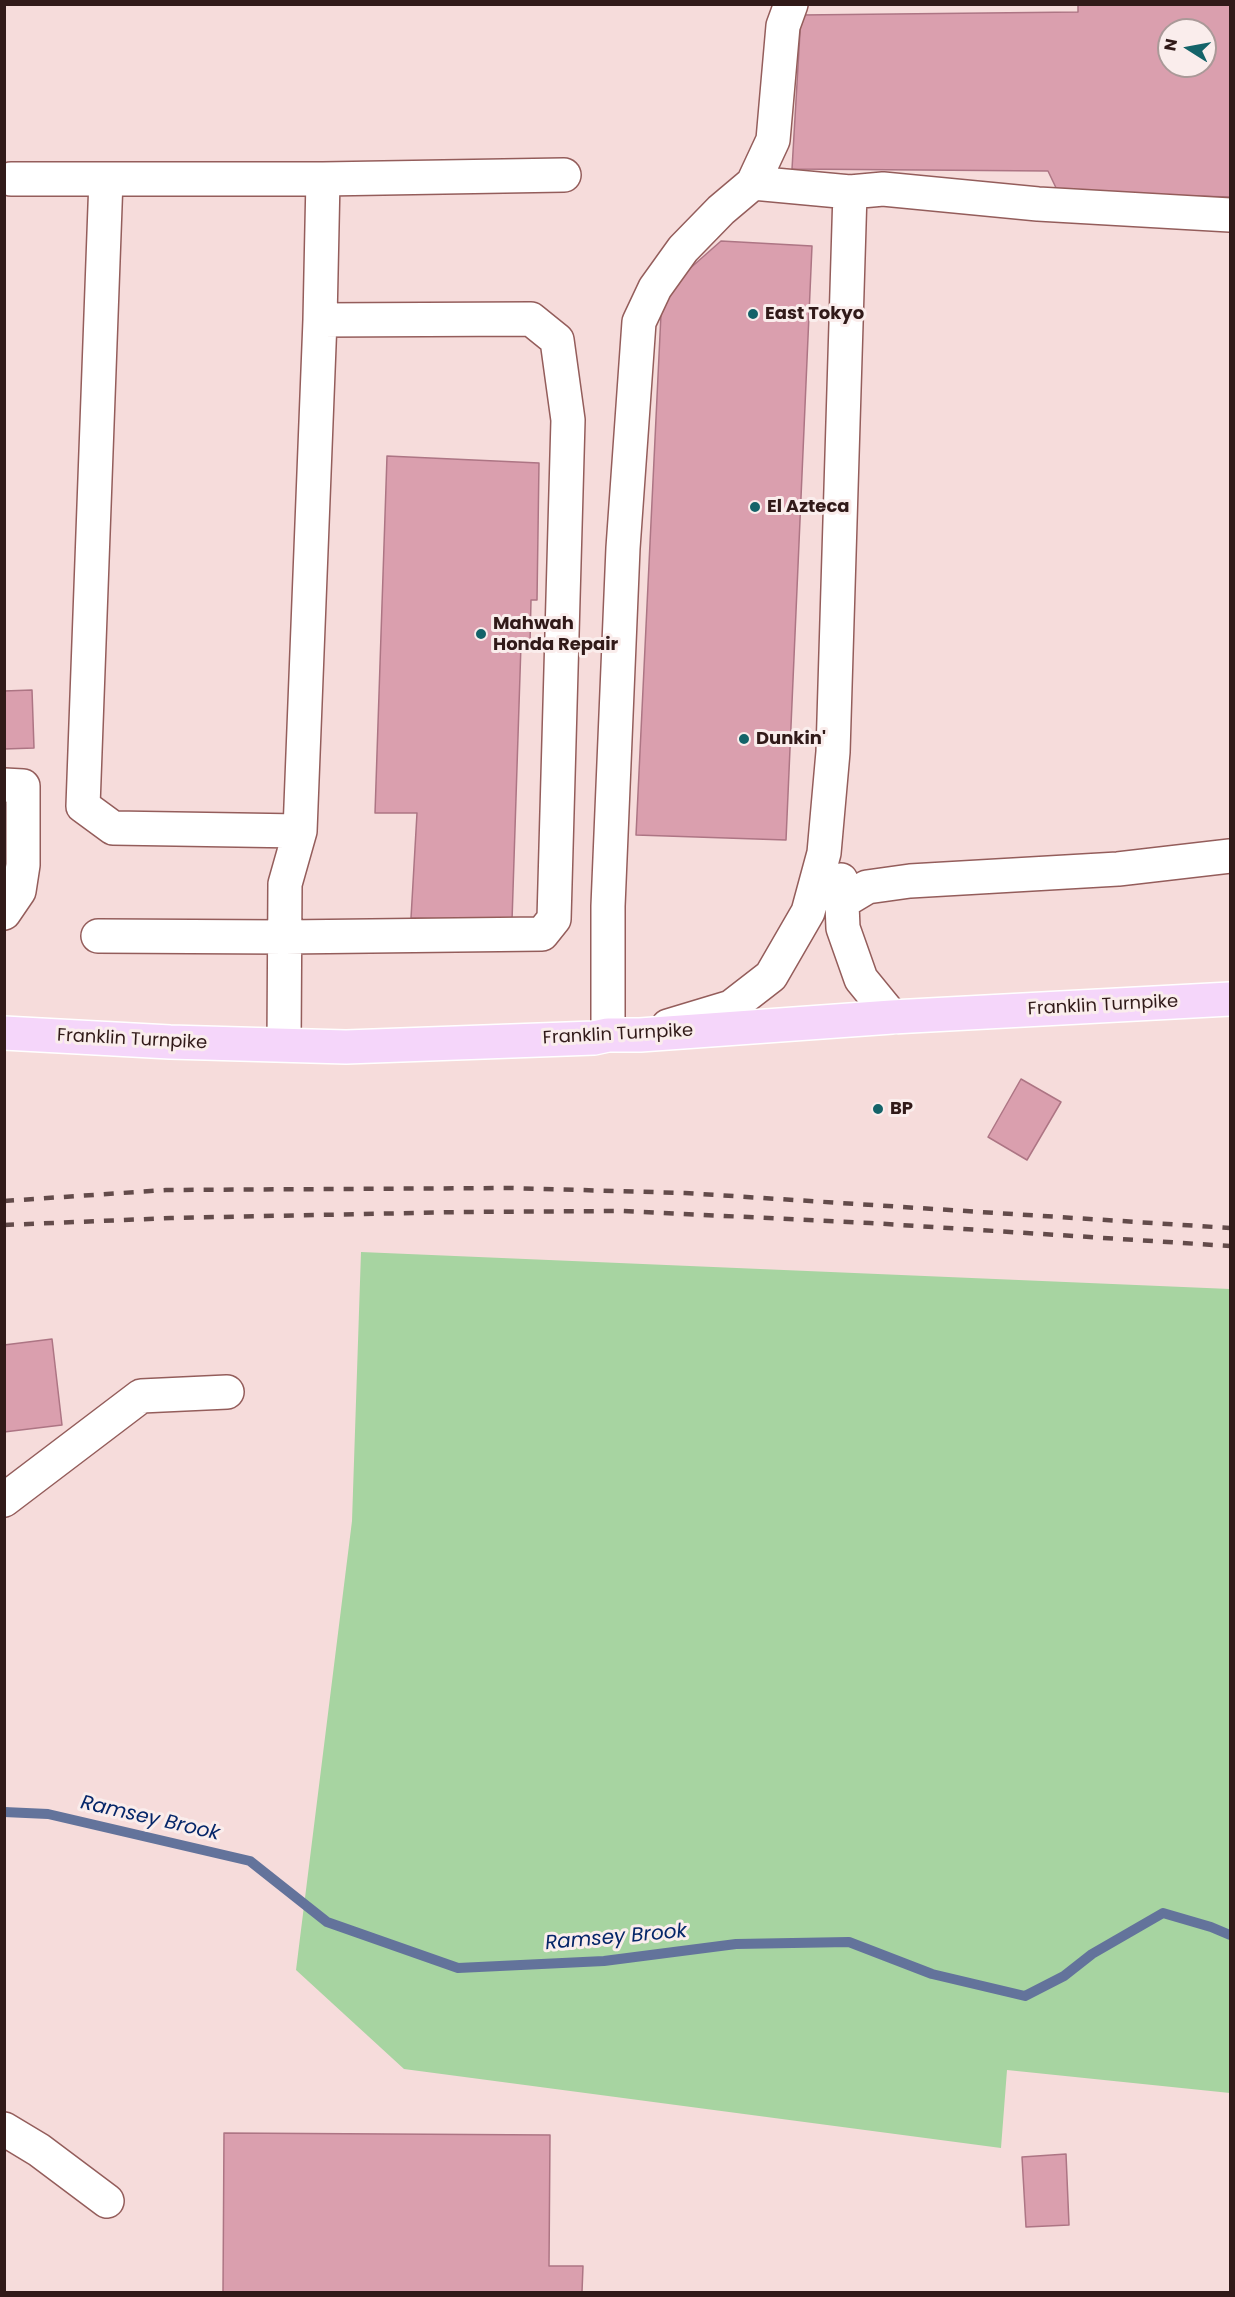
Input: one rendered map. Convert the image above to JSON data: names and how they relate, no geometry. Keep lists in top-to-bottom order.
{
  "streets": {
    "main road": ["Franklin Turnpike"]
  },
  "water": ["Ramsey Brook"],
  "places": [
    "East Tokyo",
    "El Azteca",
    "Mahwah Honda Repair",
    "Dunkin'",
    "BP"
  ],
  "north": "left"
}
